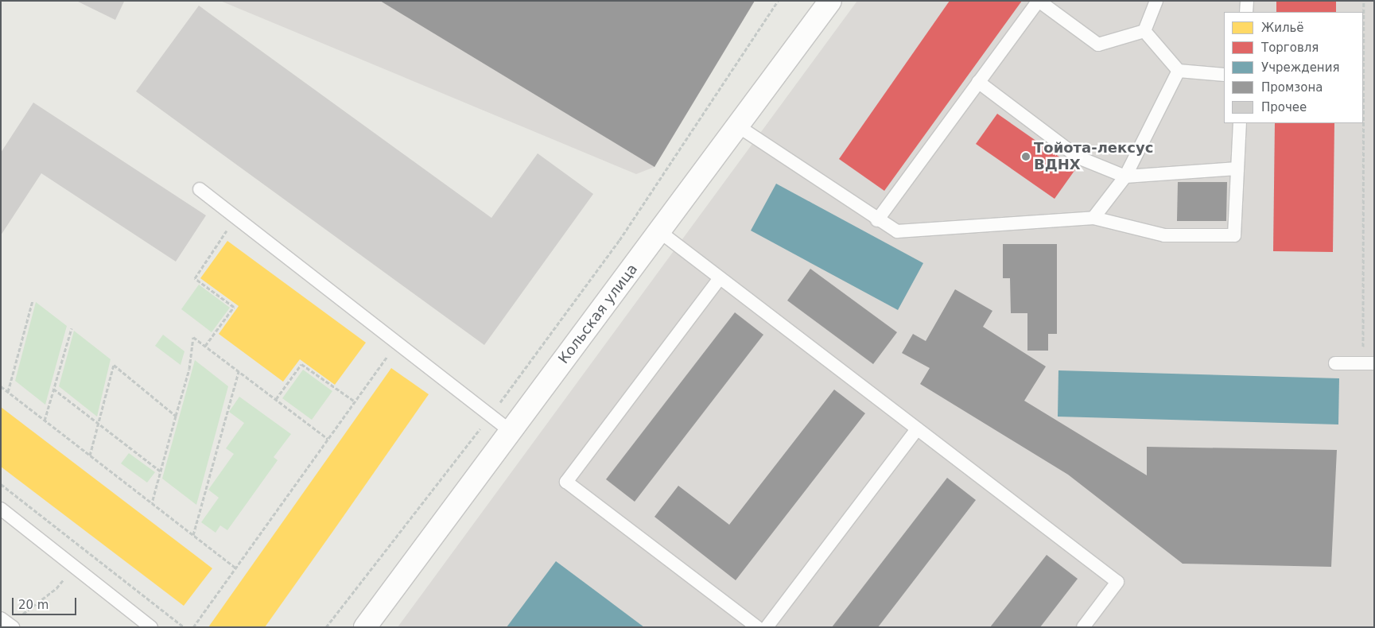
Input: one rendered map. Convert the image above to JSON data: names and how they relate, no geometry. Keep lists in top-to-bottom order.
{
  "streets": {
    "main road": ["Кольская улица"]
  },
  "places": ["Тойота-лексус ВДНХ"],
  "legend": [
    "Жильё",
    "Торговля",
    "Учреждения",
    "Промзона",
    "Прочее"
  ],
  "scale_bar": "20 m"
}
